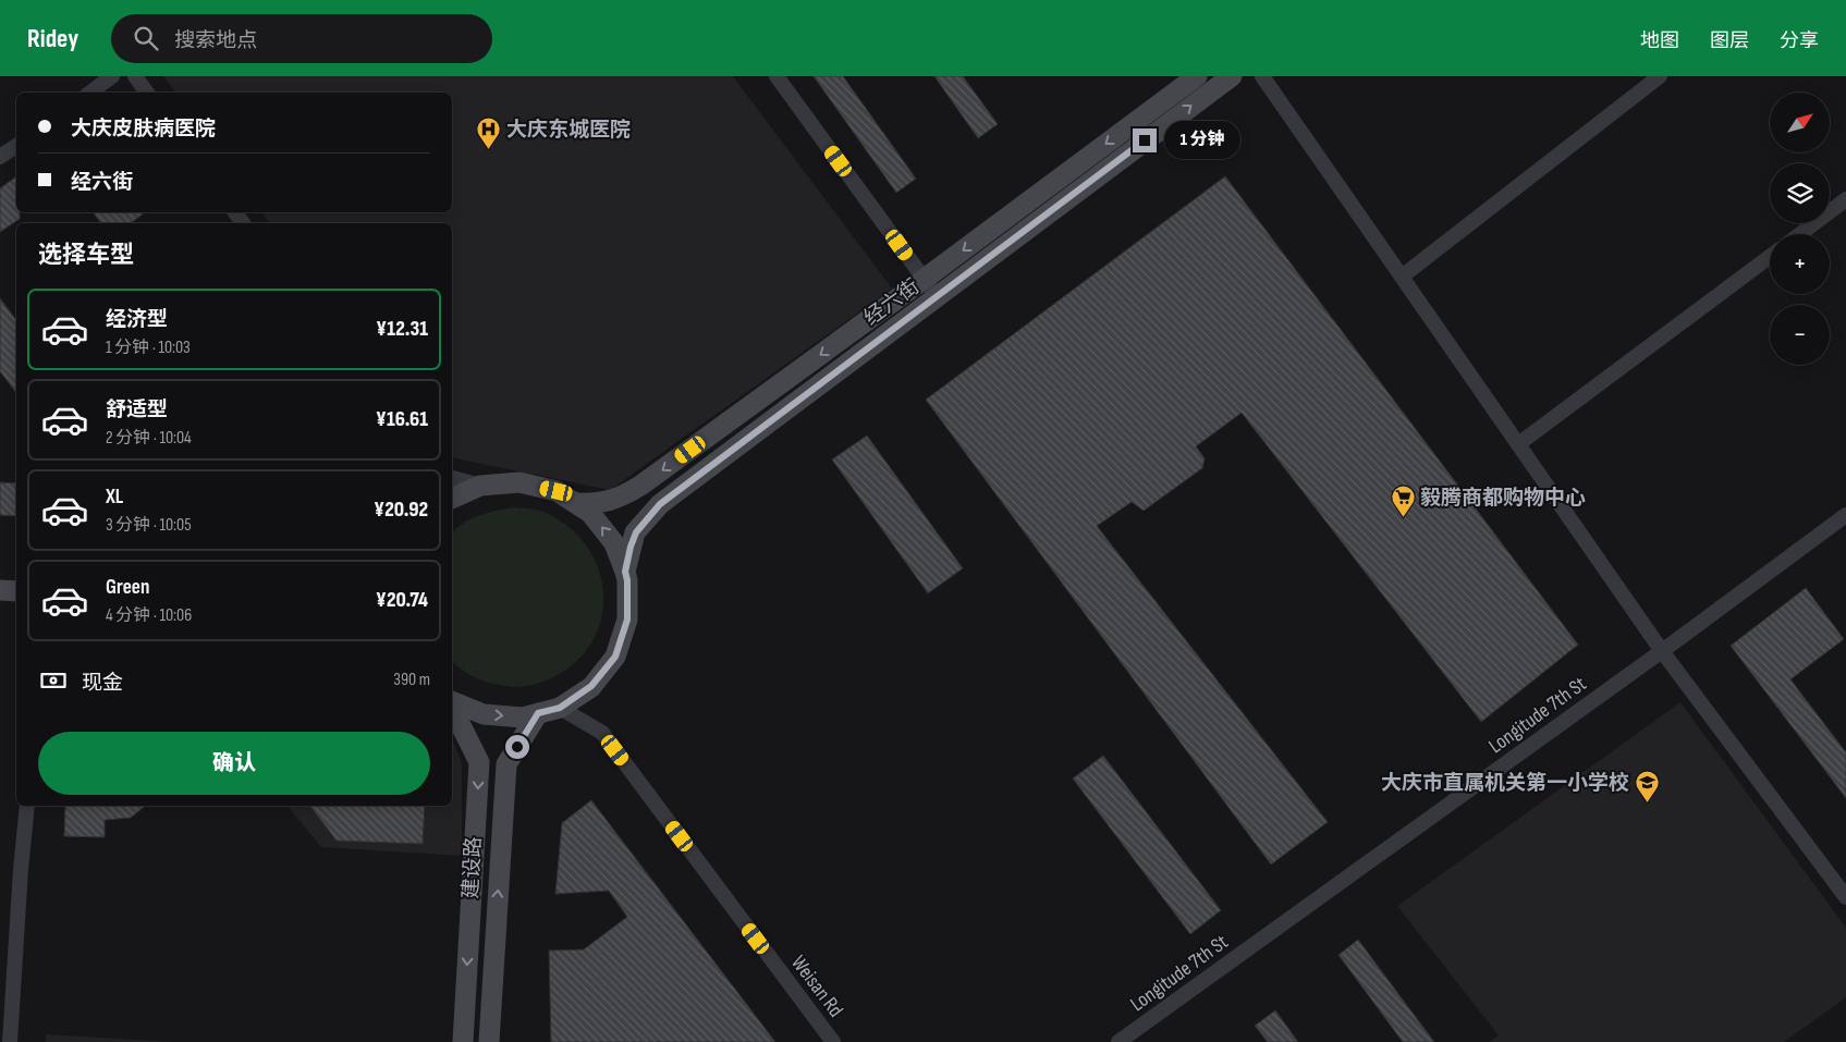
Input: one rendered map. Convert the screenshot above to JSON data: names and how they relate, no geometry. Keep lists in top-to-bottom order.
{
  "streets": {
    "main road": ["经六街", "建设路"],
    "street": ["Longitude 7th St", "Weisan Rd"]
  },
  "places": {
    "hospital": ["大庆东城医院"],
    "supermarket": ["毅腾商都购物中心"],
    "school or university": ["大庆市直属机关第一小学校"]
  },
  "north": "top right",
  "page": {
    "header": "Ridey",
    "search": "搜索地点",
    "nav": ["地图", "图层", "分享"],
    "map_buttons": ["+", "−"],
    "banner": ["大庆皮肤病医院", "经六街"],
    "bubble": "1 分钟",
    "heading": "选择车型",
    "list": [
      {
        "name": "经济型",
        "note": "1 分钟 · 10:03",
        "value": "¥12.31"
      },
      {
        "name": "舒适型",
        "note": "2 分钟 · 10:04",
        "value": "¥16.61"
      },
      {
        "name": "XL",
        "note": "3 分钟 · 10:05",
        "value": "¥20.92"
      },
      {
        "name": "Green",
        "note": "4 分钟 · 10:06",
        "value": "¥20.74"
      }
    ],
    "pay": ["现金", "390 m"],
    "buttons": "确认"
  }
}
